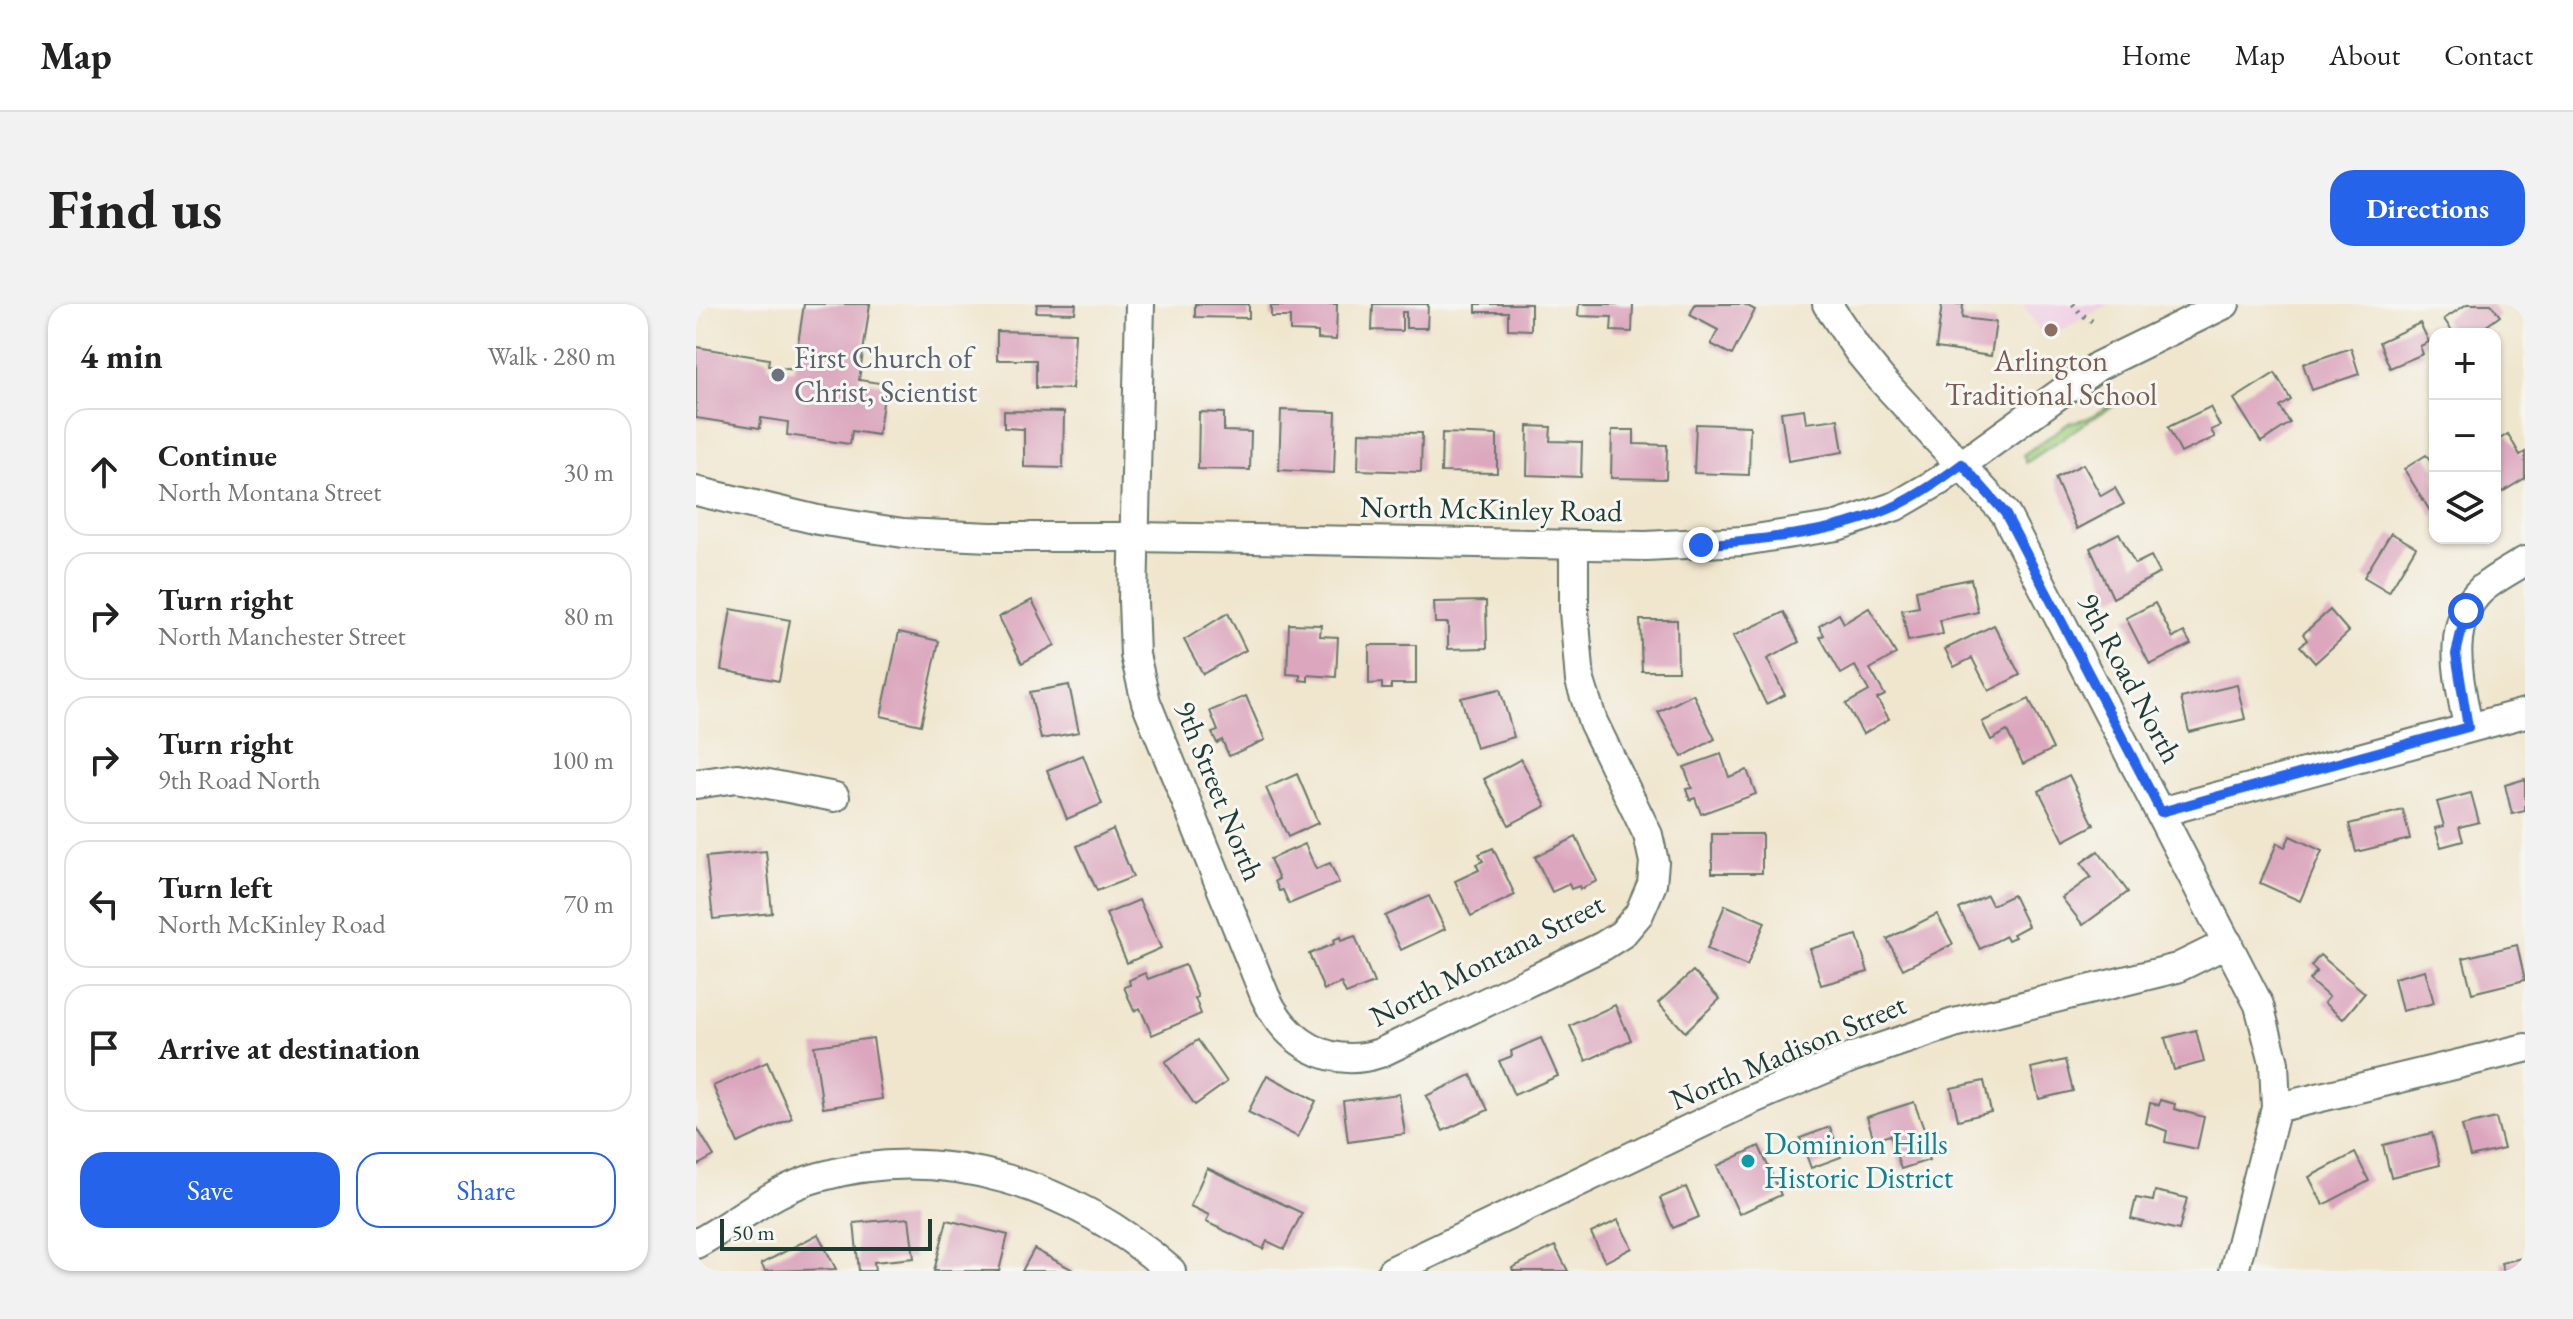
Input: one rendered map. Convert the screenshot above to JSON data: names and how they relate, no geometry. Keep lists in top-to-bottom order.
{
  "streets": {
    "street": [
      "North McKinley Road",
      "9th Road North",
      "9th Street North",
      "North Montana Street",
      "North Madison Street"
    ]
  },
  "crossings": [
    ["North McKinley Road", "9th Road North"],
    ["North McKinley Road", "9th Street North"],
    ["North McKinley Road", "North Montana Street"],
    ["9th Road North", "North Madison Street"],
    ["9th Street North", "North Montana Street"]
  ],
  "places": ["Arlington Traditional School", "First Church of Christ, Scientist", "Dominion Hills Historic District"],
  "scale_bar": "50 m",
  "page": {
    "header": "Map",
    "nav": [
      "Home",
      "Map",
      "About",
      "Contact"
    ],
    "buttons": [
      "Directions",
      ["Save", "Share"]
    ],
    "title": "Find us",
    "heading": ["4 min", "Walk · 280 m"],
    "map_buttons": ["+", "−"],
    "list": [
      ["Continue", "North Montana Street", "30 m"],
      ["Turn right", "North Manchester Street", "80 m"],
      ["Turn right", "9th Road North", "100 m"],
      ["Turn left", "North McKinley Road", "70 m"],
      "Arrive at destination"
    ],
    "scale": "50 m"
  }
}
